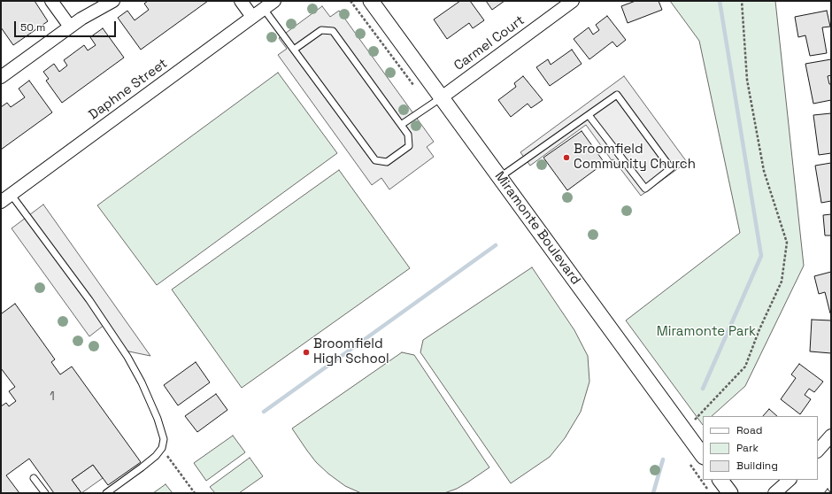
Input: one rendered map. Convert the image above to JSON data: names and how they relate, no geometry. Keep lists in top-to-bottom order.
{
  "streets": {
    "street": ["Carmel Court", "Daphne Street", "Miramonte Boulevard"]
  },
  "crossings": [
    ["Carmel Court", "Miramonte Boulevard"]
  ],
  "parks": ["Miramonte Park"],
  "places": ["Broomfield Community Church", "Broomfield High School"],
  "house_numbers": ["1"],
  "legend": ["Road", "Park", "Building"],
  "scale_bar": "50 m"
}
